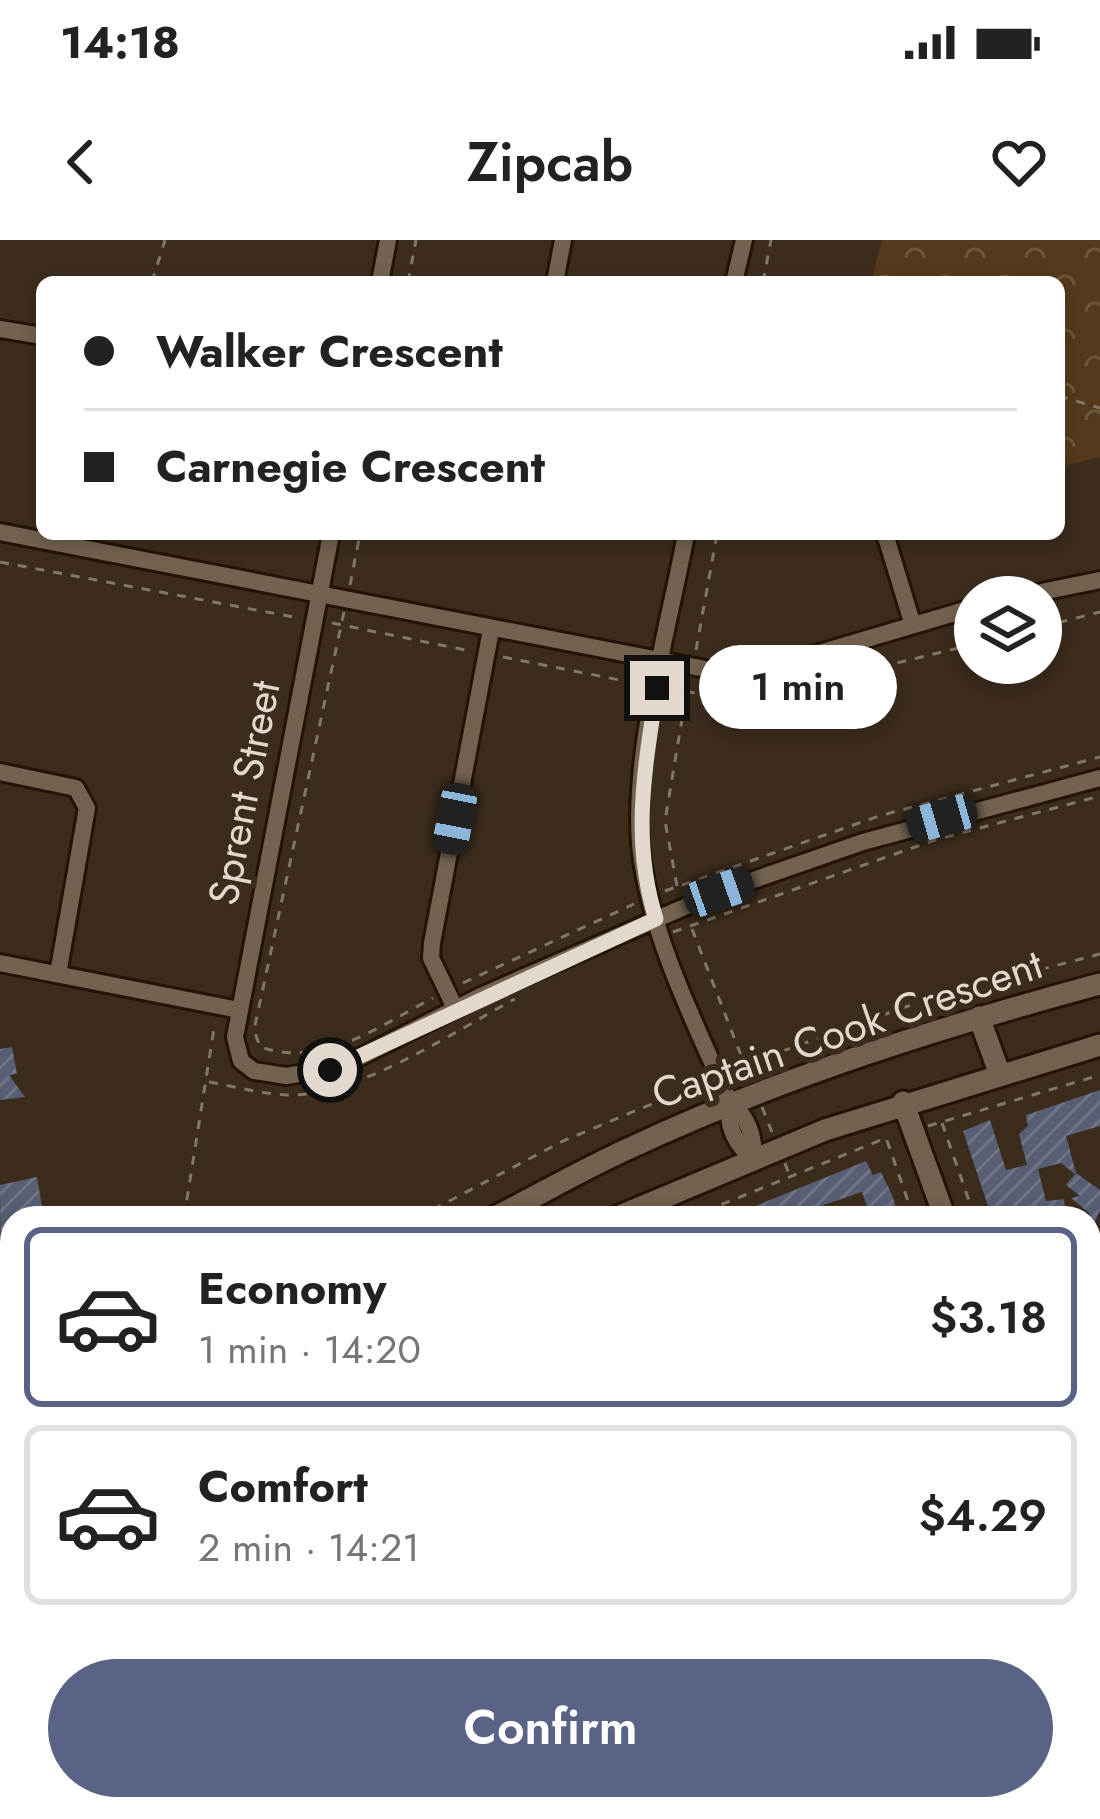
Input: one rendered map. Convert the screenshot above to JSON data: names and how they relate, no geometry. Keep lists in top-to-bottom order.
{
  "streets": {
    "main road": ["Captain Cook Crescent"],
    "street": ["Sprent Street"]
  },
  "page": {
    "status": "14:18",
    "header": "Zipcab",
    "banner": ["Walker Crescent", "Carnegie Crescent"],
    "bubble": "1 min",
    "list": [
      {
        "name": "Economy",
        "note": "1 min · 14:20",
        "value": "$3.18"
      },
      {
        "name": "Comfort",
        "note": "2 min · 14:21",
        "value": "$4.29"
      }
    ],
    "buttons": "Confirm"
  }
}
